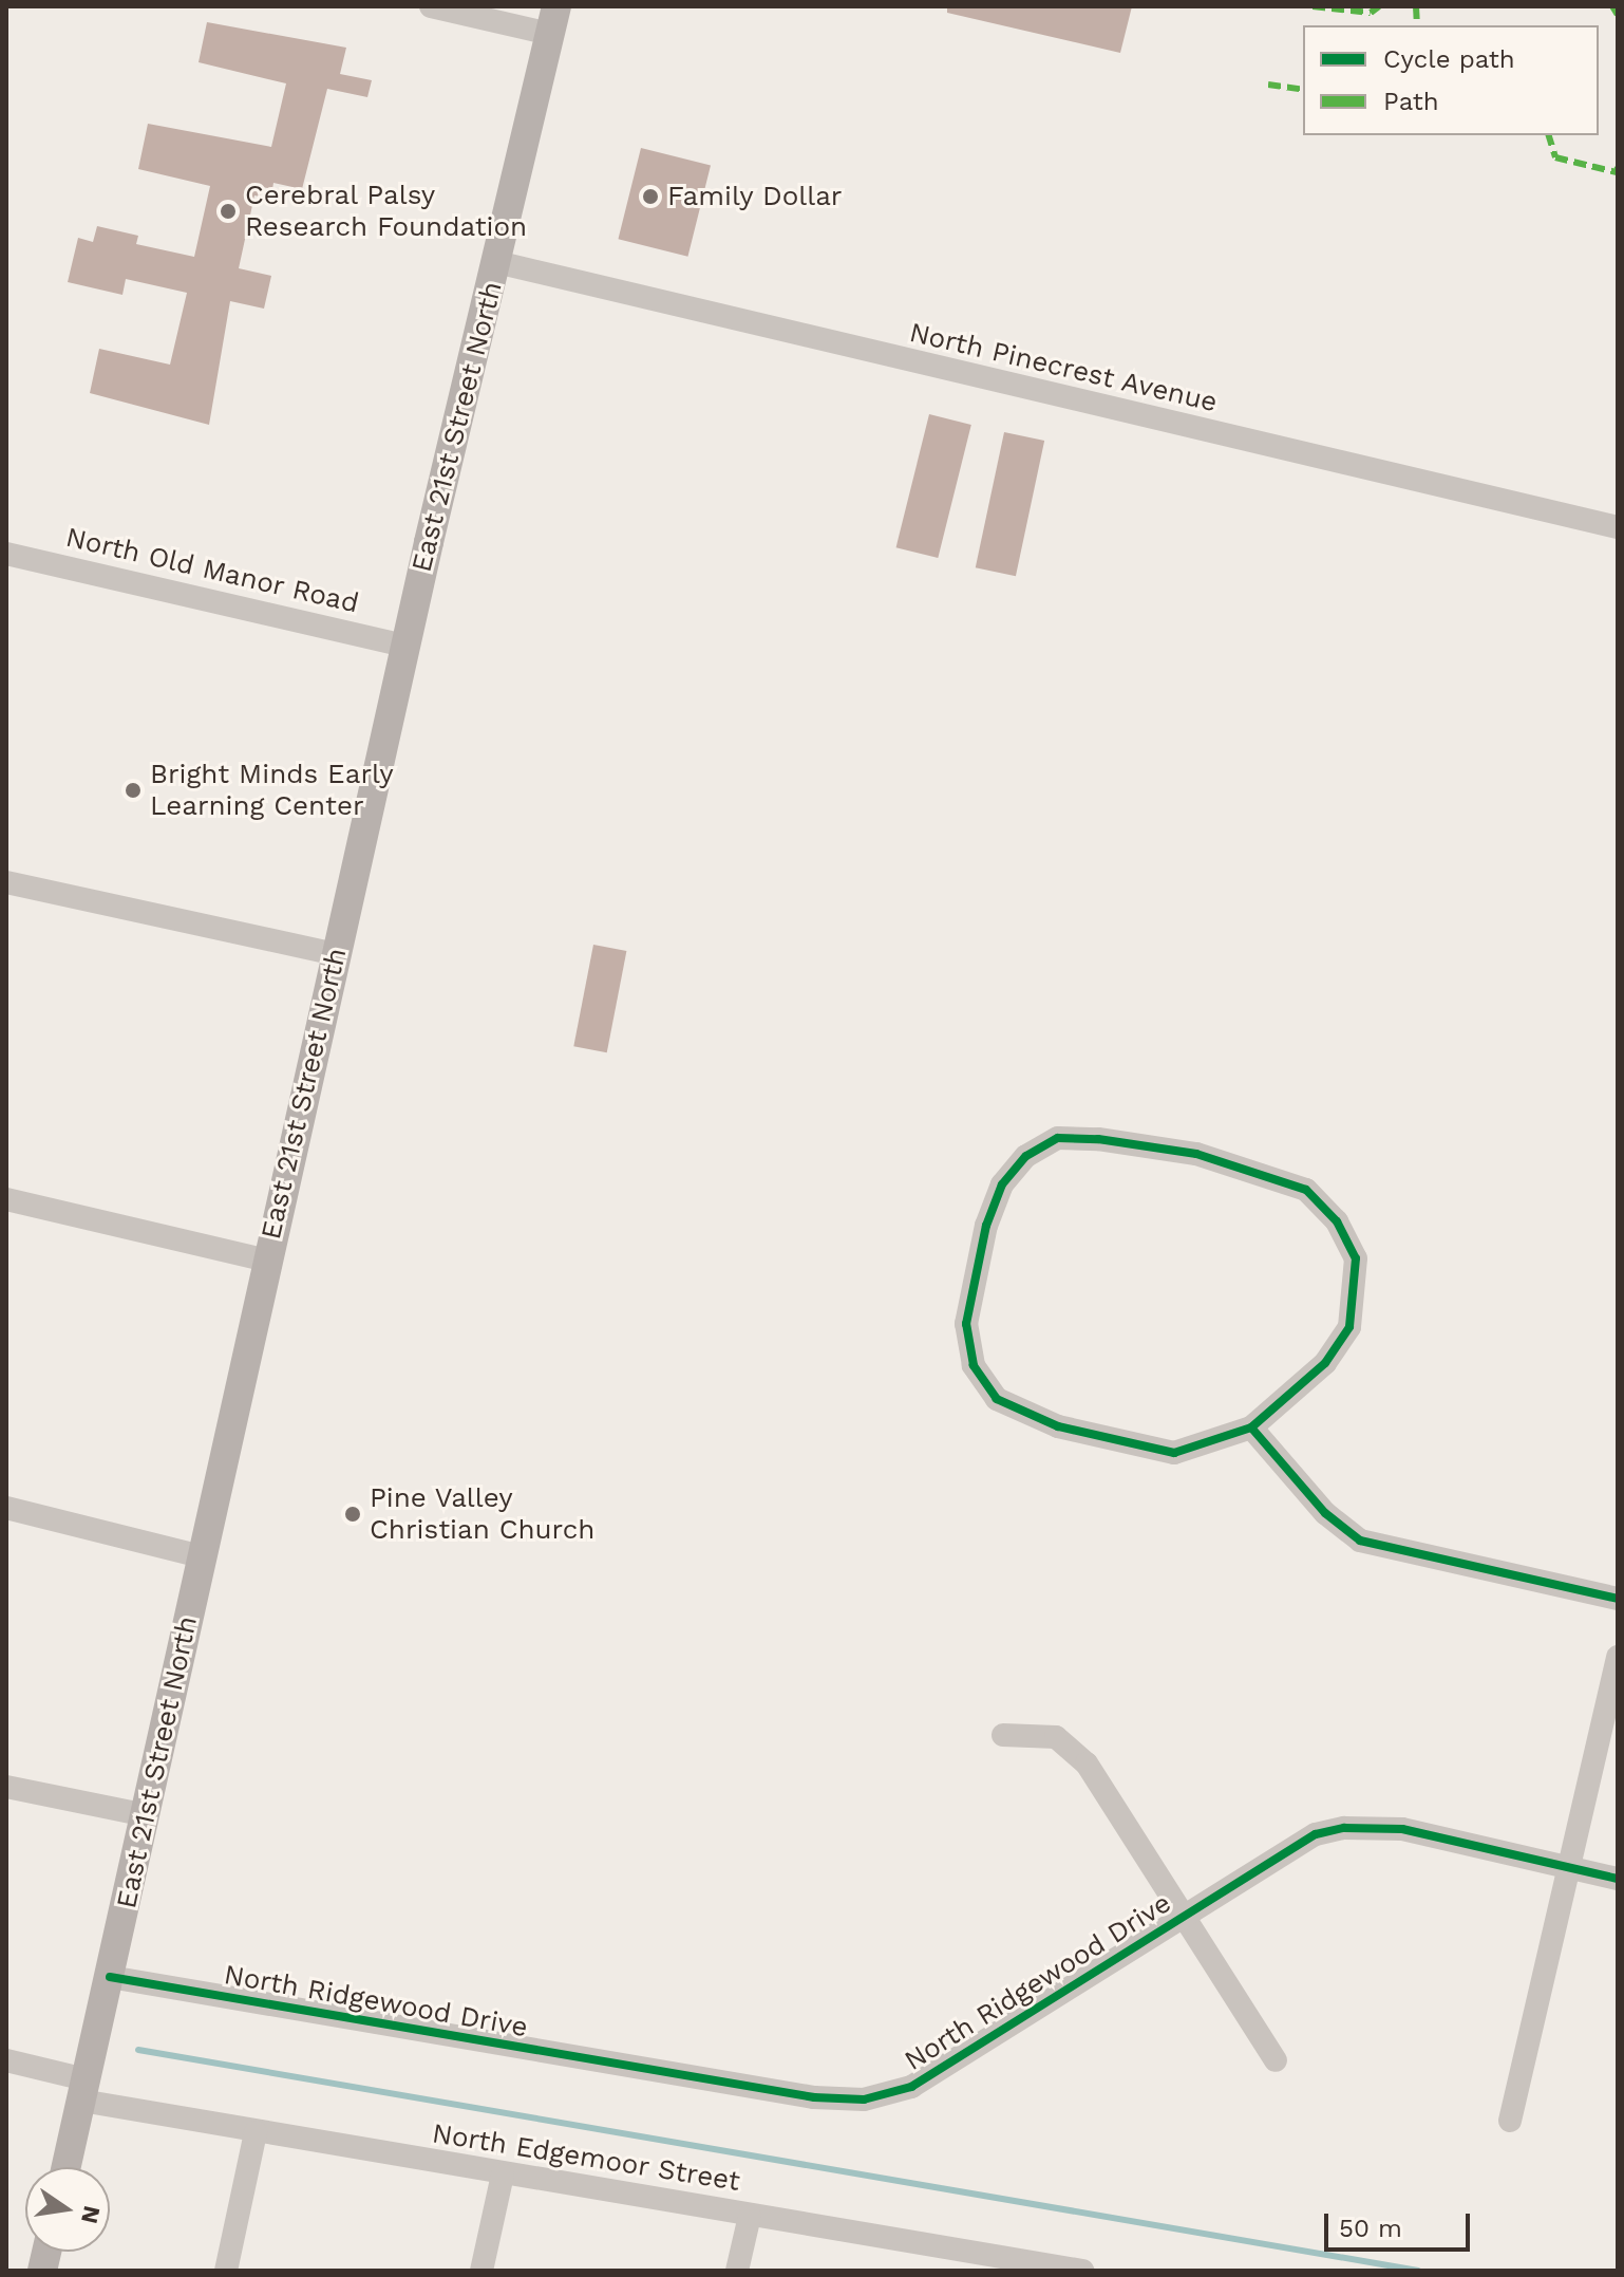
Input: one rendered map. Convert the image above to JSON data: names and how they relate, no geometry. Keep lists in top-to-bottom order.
{
  "streets": {
    "main road": ["East 21st Street North"],
    "street": [
      "North Pinecrest Avenue",
      "North Old Manor Road",
      "North Ridgewood Drive",
      "North Edgemoor Street"
    ]
  },
  "crossings": [
    ["North Pinecrest Avenue", "East 21st Street North"],
    ["East 21st Street North", "North Old Manor Road"],
    ["East 21st Street North", "North Ridgewood Drive"],
    ["East 21st Street North", "North Edgemoor Street"]
  ],
  "places": [
    "Family Dollar",
    "Cerebral Palsy Research Foundation",
    "Bright Minds Early Learning Center",
    "Pine Valley Christian Church"
  ],
  "legend": ["Cycle path", "Path"],
  "scale_bar": "50 m",
  "north": "right"
}
